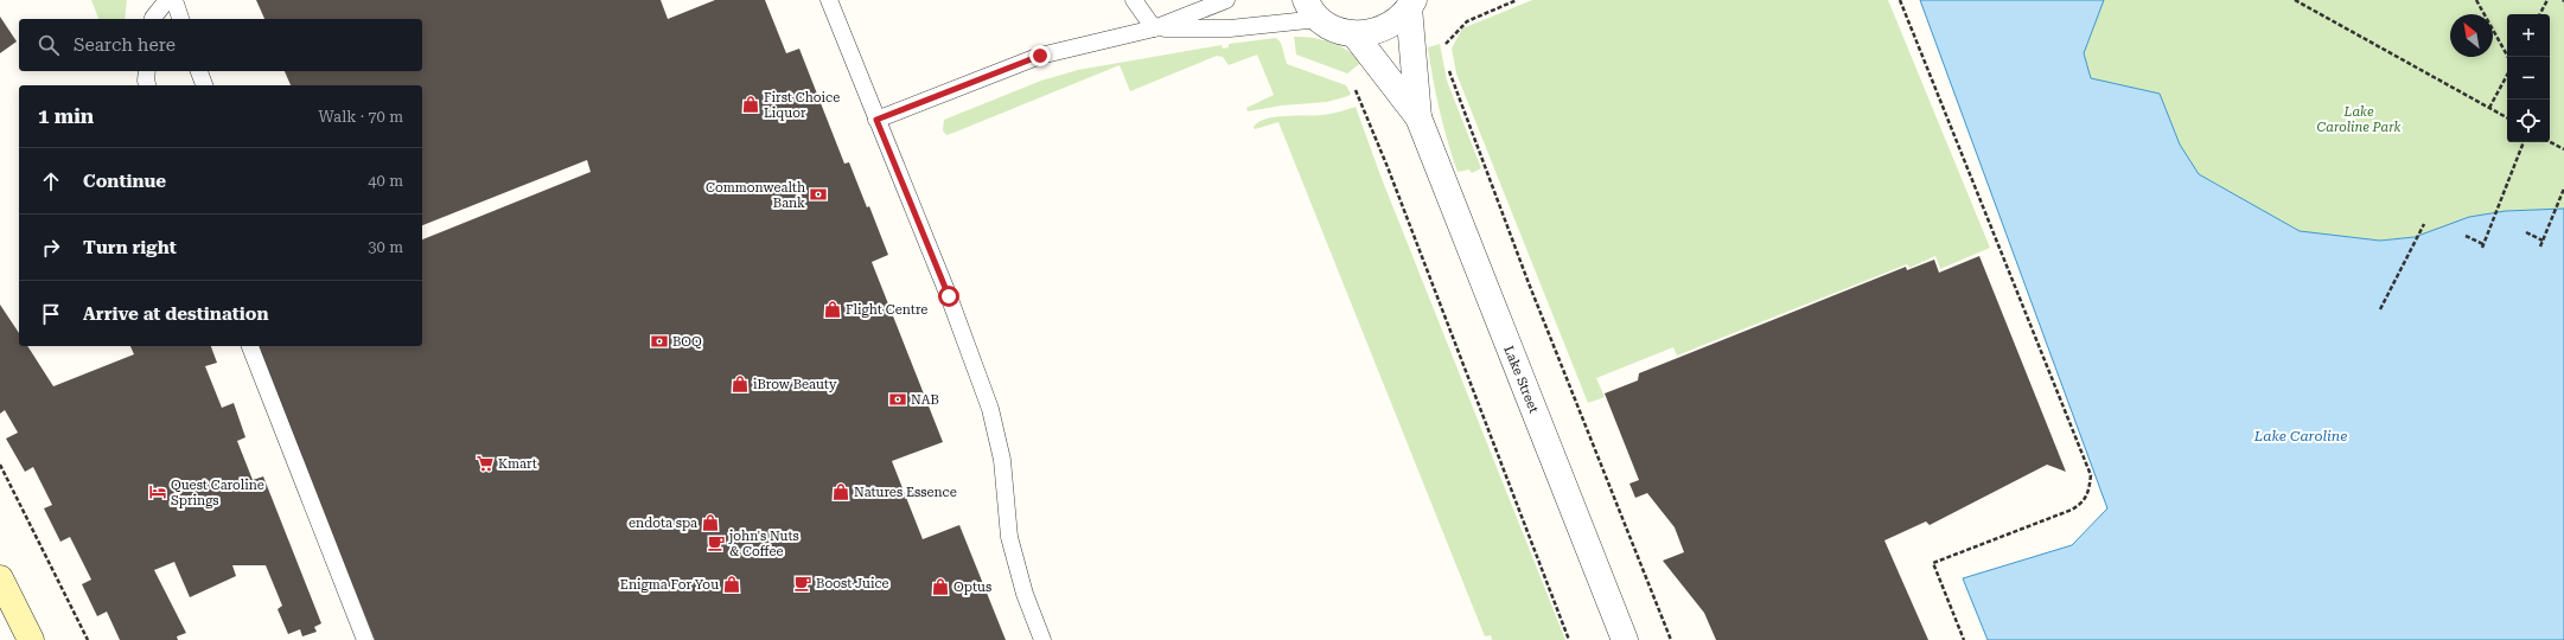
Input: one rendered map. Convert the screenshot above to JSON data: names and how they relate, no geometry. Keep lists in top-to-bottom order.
{
  "streets": {
    "street": ["Lake Street"]
  },
  "water": ["Lake Caroline"],
  "parks": ["Lake Caroline Park"],
  "places": {
    "shop": [
      "First Choice Liquor",
      "Flight Centre",
      "iBrow Beauty",
      "Natures Essence",
      "endota spa",
      "Enigma For You",
      "Optus"
    ],
    "bank": ["Commonwealth Bank", "BOQ", "NAB"],
    "supermarket": ["Kmart"],
    "hotel": ["Quest Caroline Springs"],
    "cafe": ["john's Nuts & Coffee", "Boost Juice"]
  },
  "north": "top left",
  "page": {
    "map_buttons": ["+", "−"],
    "search": "Search here",
    "heading": ["1 min", "Walk · 70 m"],
    "list": [
      ["Continue", "40 m"],
      ["Turn right", "30 m"],
      "Arrive at destination"
    ]
  }
}
